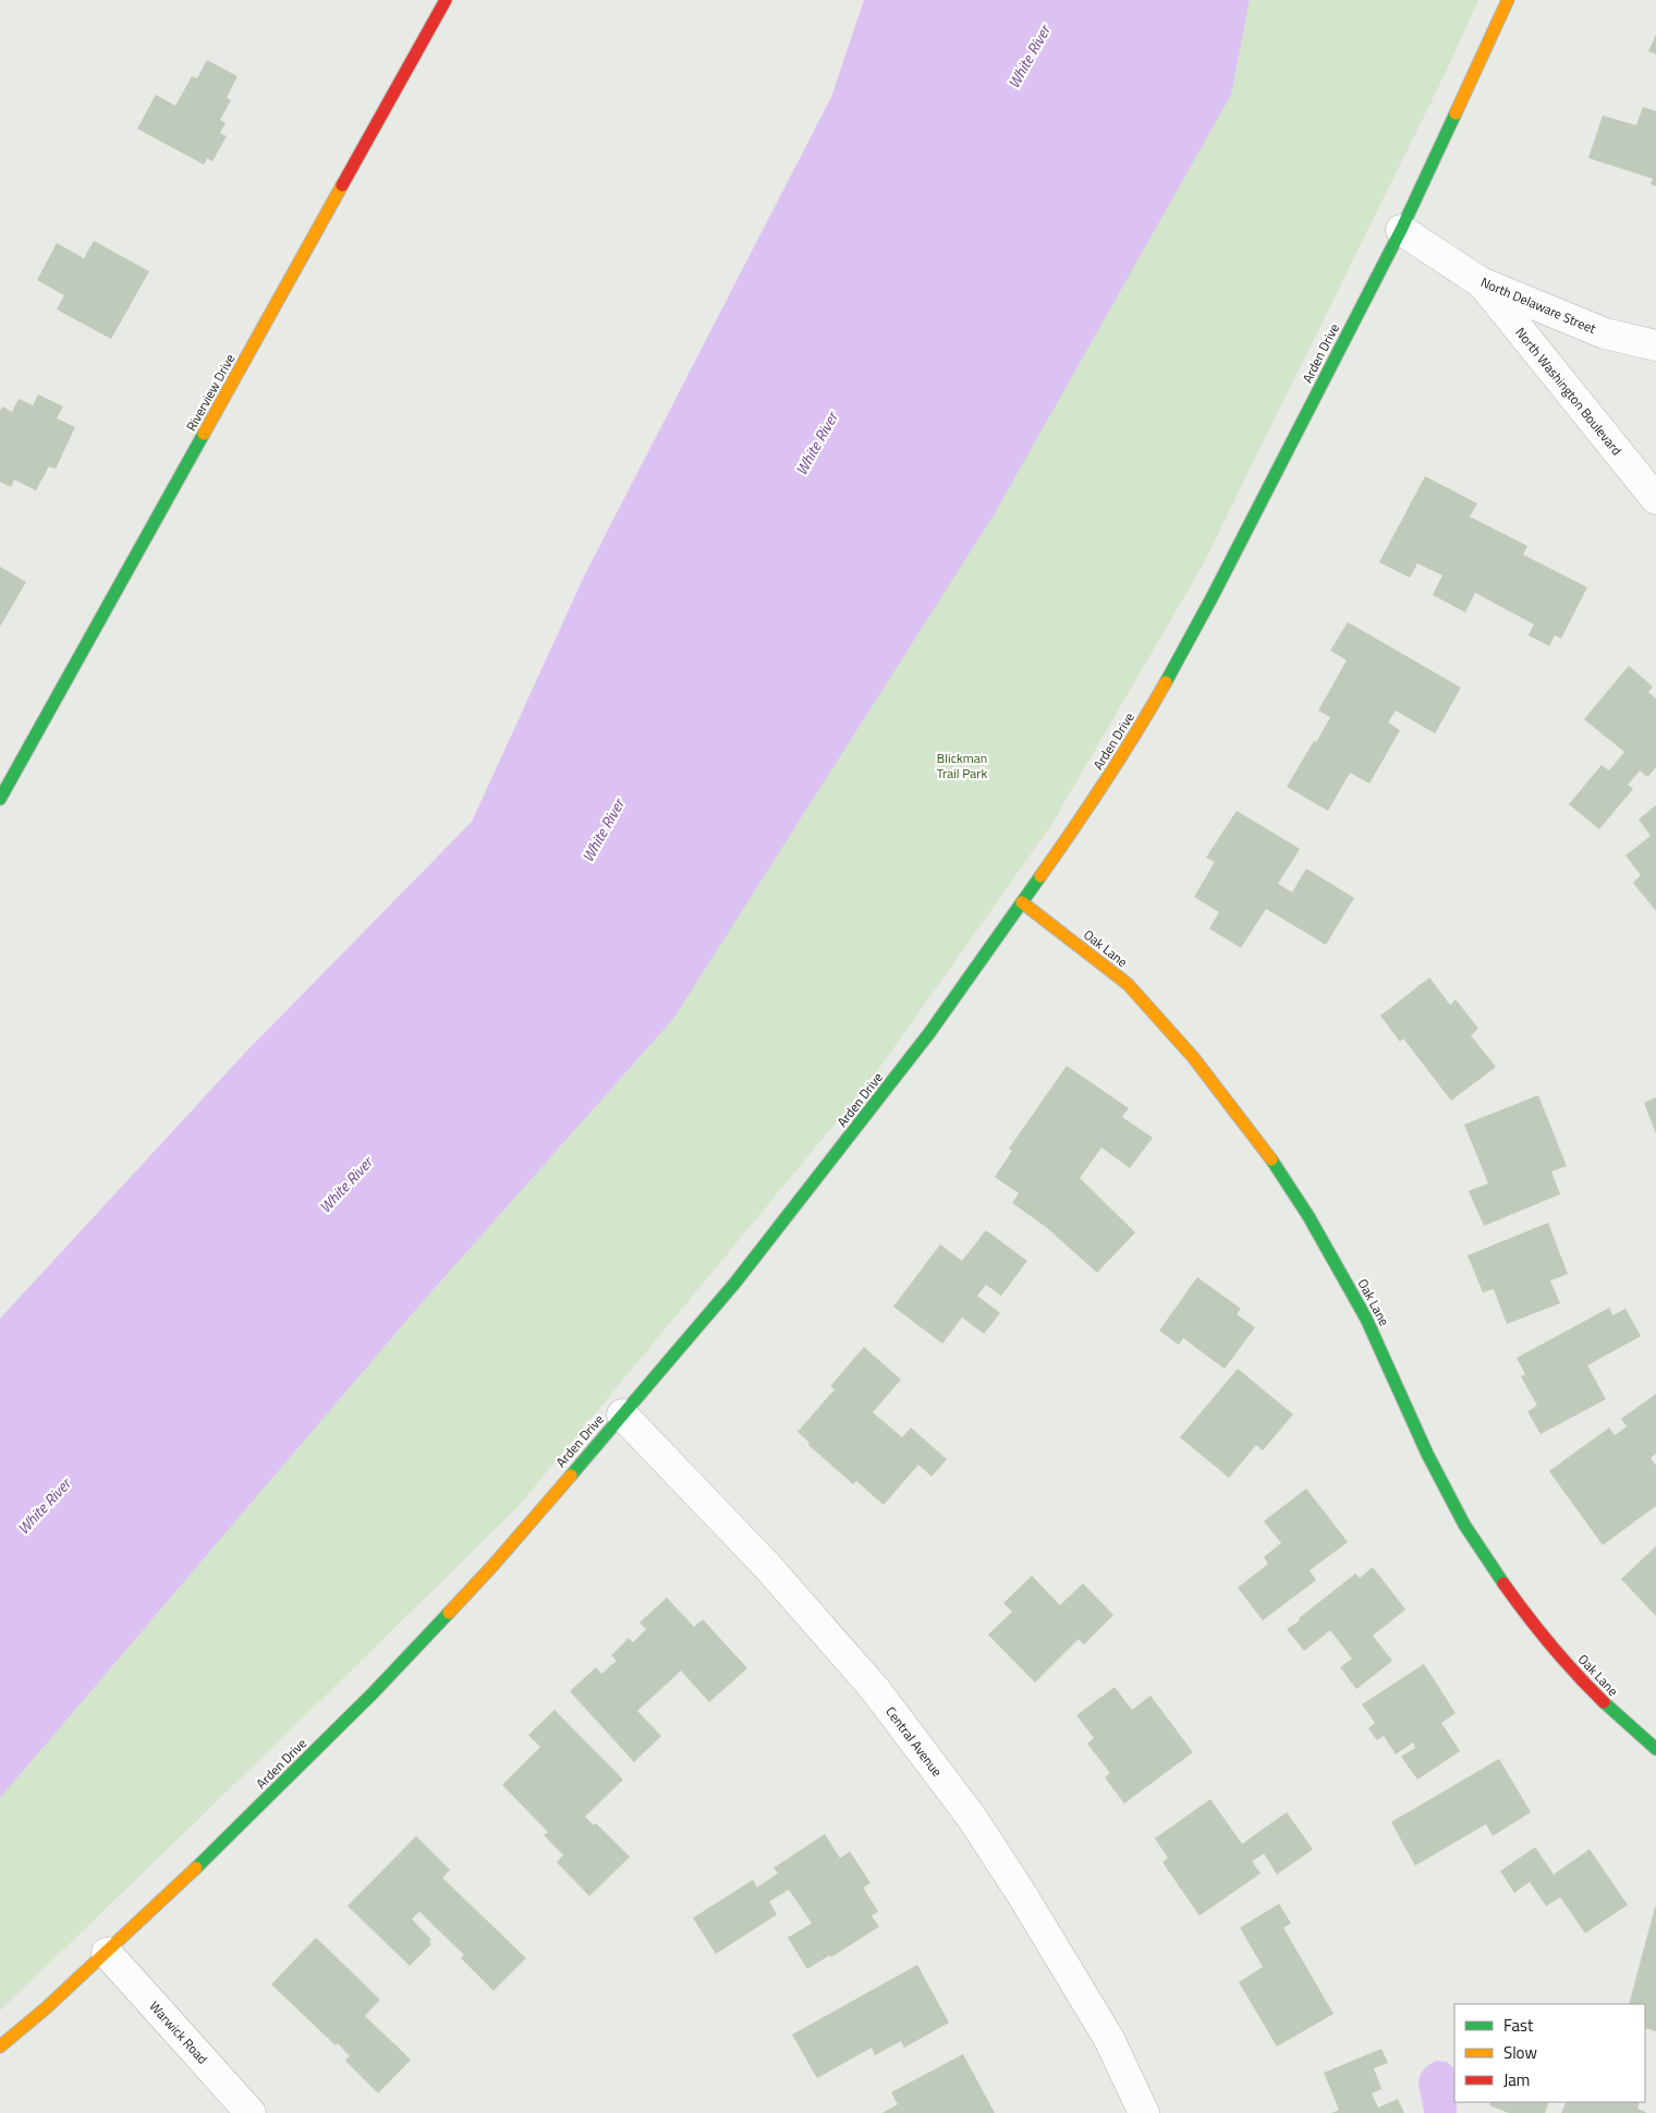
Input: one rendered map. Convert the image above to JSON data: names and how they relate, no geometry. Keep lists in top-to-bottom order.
{
  "streets": {
    "street": [
      "North Delaware Street",
      "Arden Drive",
      "North Washington Boulevard",
      "Riverview Drive",
      "Oak Lane",
      "Central Avenue",
      "Warwick Road"
    ]
  },
  "crossings": [
    ["North Delaware Street", "Arden Drive"],
    ["North Delaware Street", "North Washington Boulevard"],
    ["Arden Drive", "Oak Lane"],
    ["Arden Drive", "Central Avenue"],
    ["Arden Drive", "Warwick Road"]
  ],
  "water": ["White River"],
  "parks": ["Blickman Trail Park"],
  "legend": ["Fast", "Slow", "Jam"]
}
